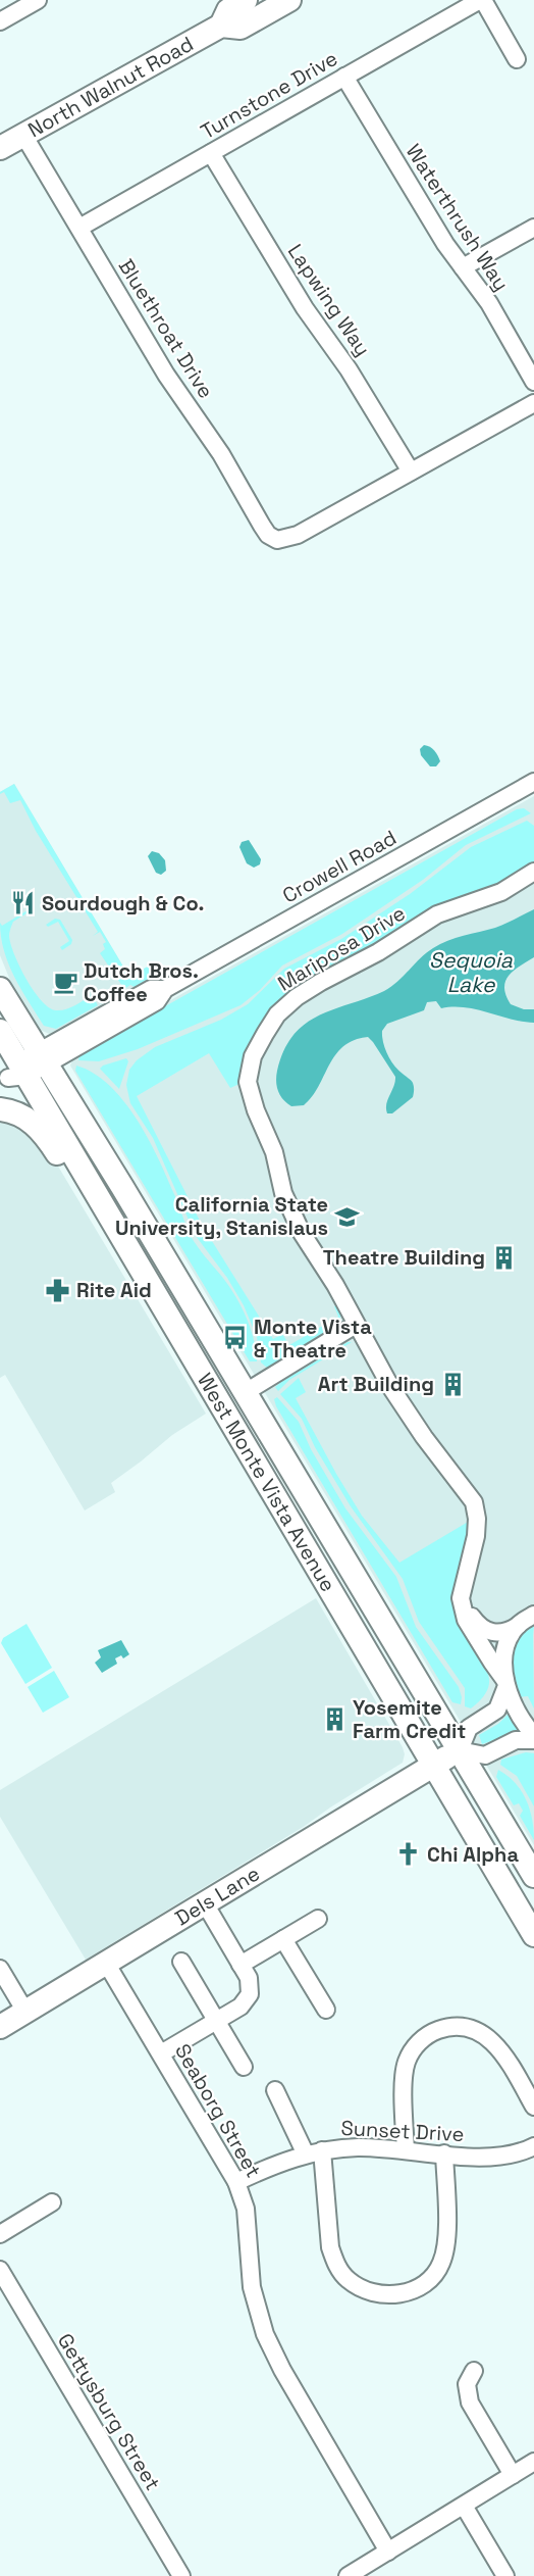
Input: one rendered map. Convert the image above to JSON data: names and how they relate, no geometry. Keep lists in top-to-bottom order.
{
  "streets": {
    "main road": ["North Walnut Road", "West Monte Vista Avenue", "Dels Lane"],
    "street": [
      "Turnstone Drive",
      "Waterthrush Way",
      "Lapwing Way",
      "Bluethroat Drive",
      "Crowell Road",
      "Mariposa Drive",
      "Seaborg Street",
      "Sunset Drive",
      "Gettysburg Street"
    ]
  },
  "crossings": [
    ["North Walnut Road", "Bluethroat Drive"],
    ["Turnstone Drive", "Waterthrush Way"],
    ["Turnstone Drive", "Lapwing Way"],
    ["Turnstone Drive", "Bluethroat Drive"],
    ["Lapwing Way", "Bluethroat Drive"],
    ["Crowell Road", "West Monte Vista Avenue"],
    ["West Monte Vista Avenue", "Dels Lane"],
    ["Dels Lane", "Seaborg Street"],
    ["Seaborg Street", "Sunset Drive"]
  ],
  "water": ["Sequoia Lake"],
  "places": {
    "restaurant": ["Sourdough & Co."],
    "cafe": ["Dutch Bros. Coffee"],
    "school or university": ["California State University, Stanislaus"],
    "building": ["Theatre Building", "Art Building", "Yosemite Farm Credit"],
    "pharmacy": ["Rite Aid"],
    "bus stop": ["Monte Vista & Theatre"],
    "church": ["Chi Alpha"]
  }
}
